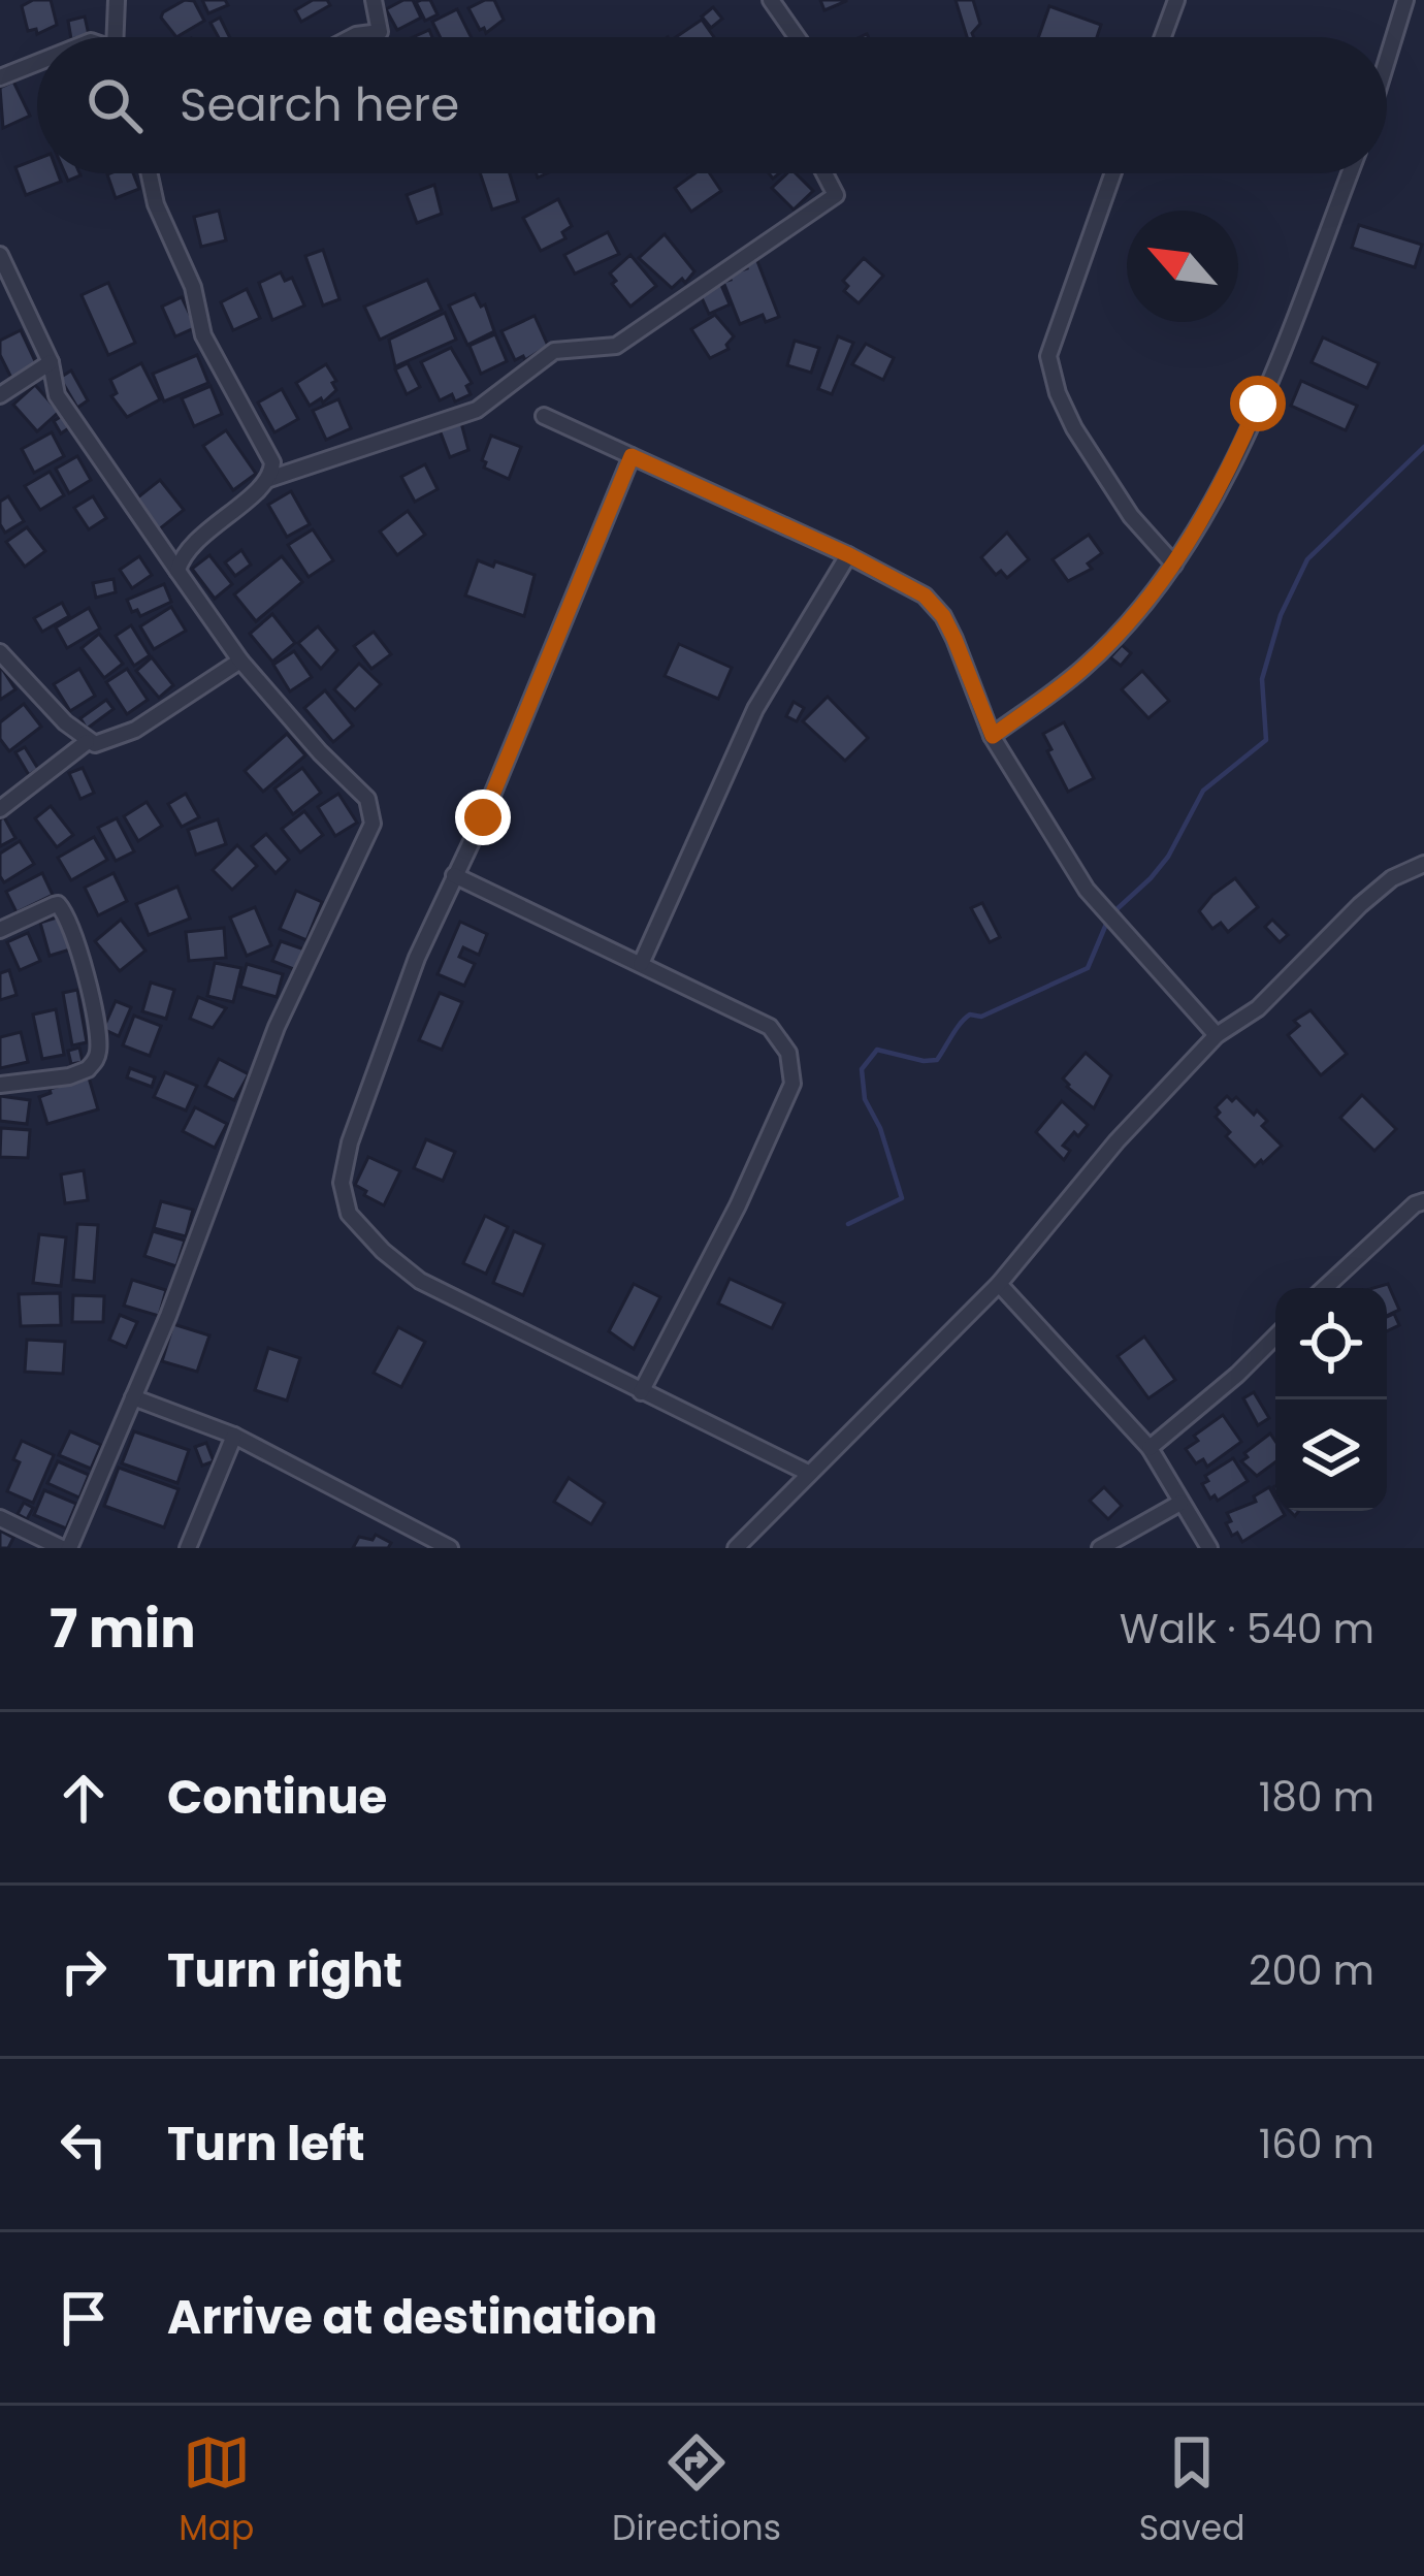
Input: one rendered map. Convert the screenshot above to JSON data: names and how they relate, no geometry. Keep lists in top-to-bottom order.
{
  "north": "top left",
  "page": {
    "search": "Search here",
    "heading": ["7 min", "Walk · 540 m"],
    "list": [
      ["Continue", "180 m"],
      ["Turn right", "200 m"],
      ["Turn left", "160 m"],
      "Arrive at destination"
    ],
    "nav": ["Map", "Directions", "Saved"]
  }
}
